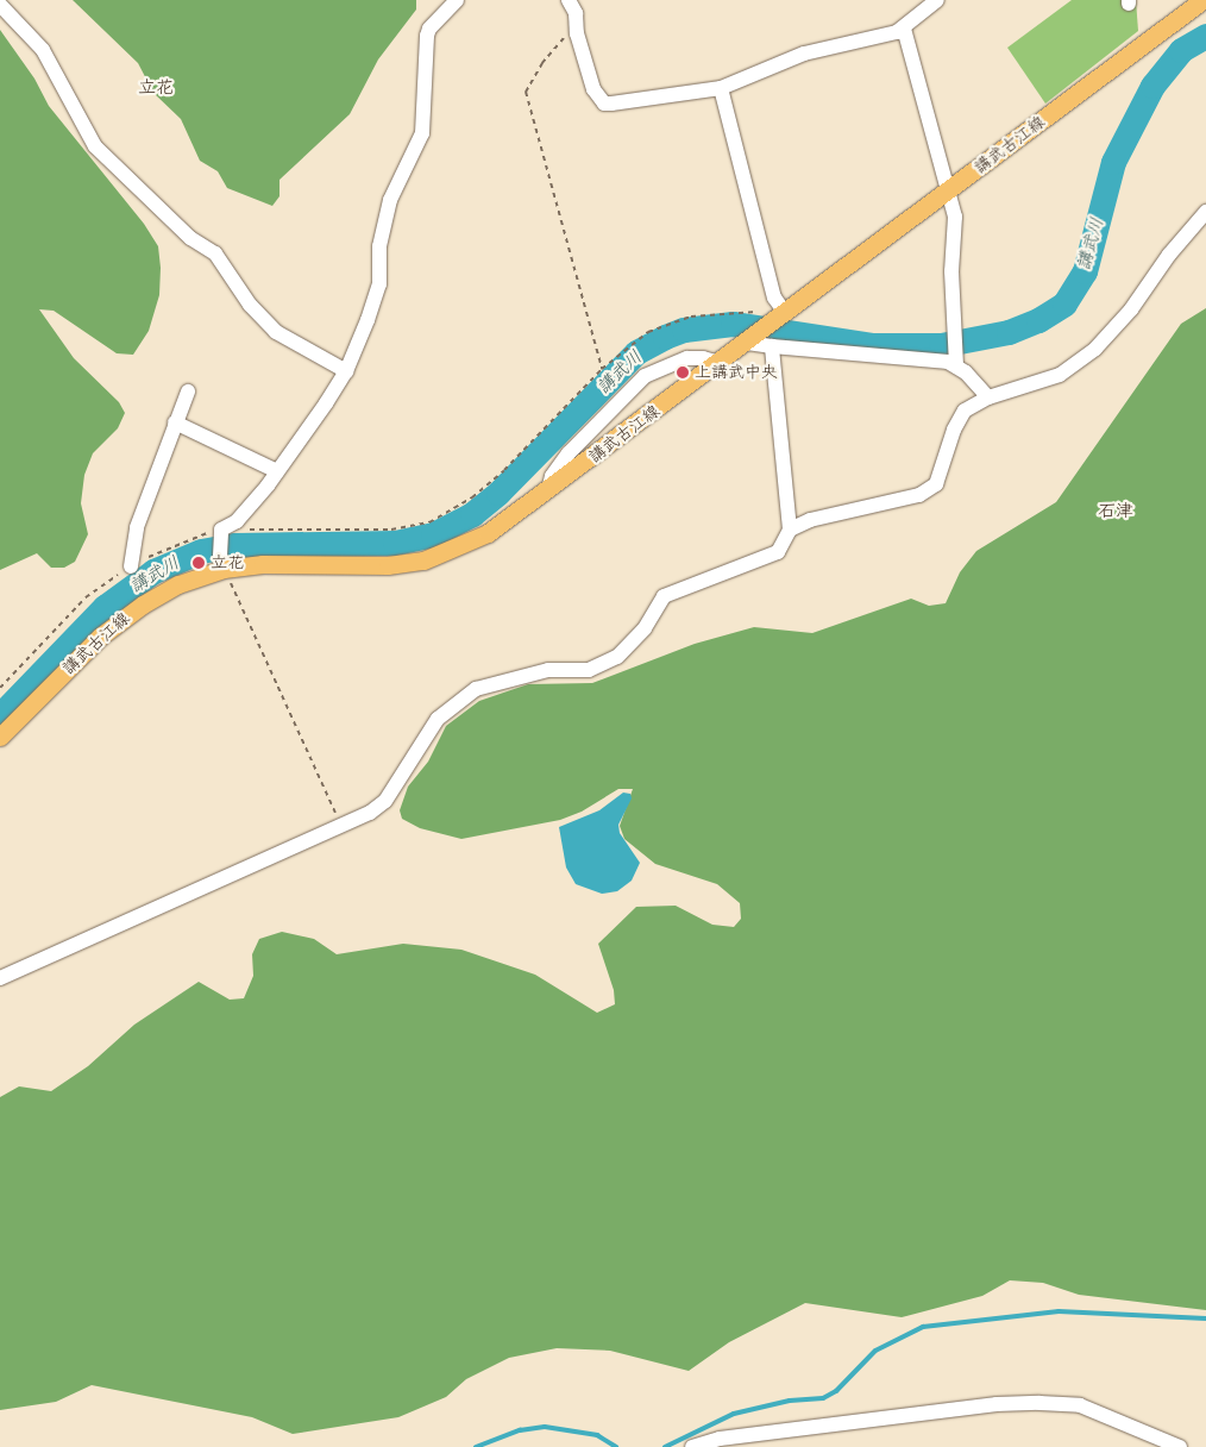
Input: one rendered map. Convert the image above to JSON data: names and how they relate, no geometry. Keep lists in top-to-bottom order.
{
  "streets": {
    "main road": ["講武古江線"]
  },
  "districts": ["立花", "石津"],
  "water": ["講武川"],
  "places": ["上講武中央", "立花"]
}
